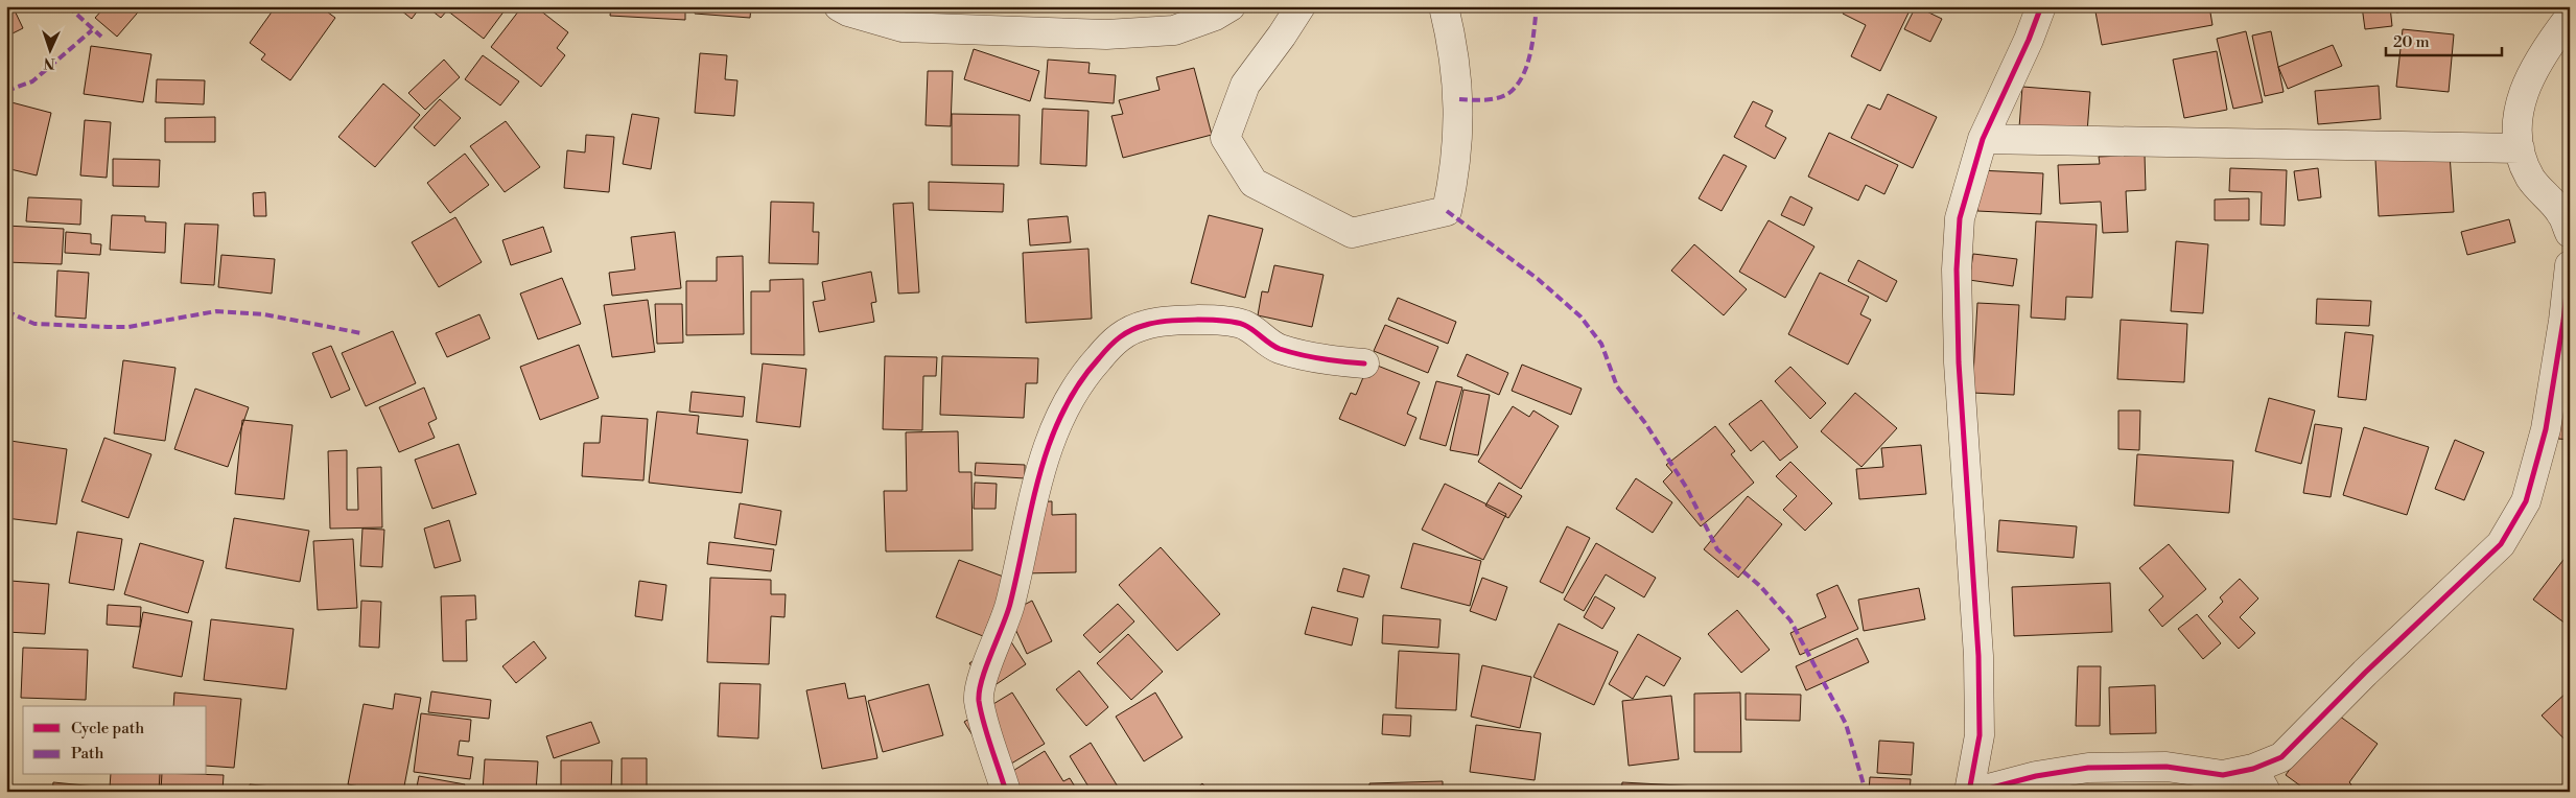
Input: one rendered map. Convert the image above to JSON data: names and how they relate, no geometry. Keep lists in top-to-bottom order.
{
  "legend": ["Cycle path", "Path"],
  "scale_bar": "20 m",
  "north": "bottom"
}
